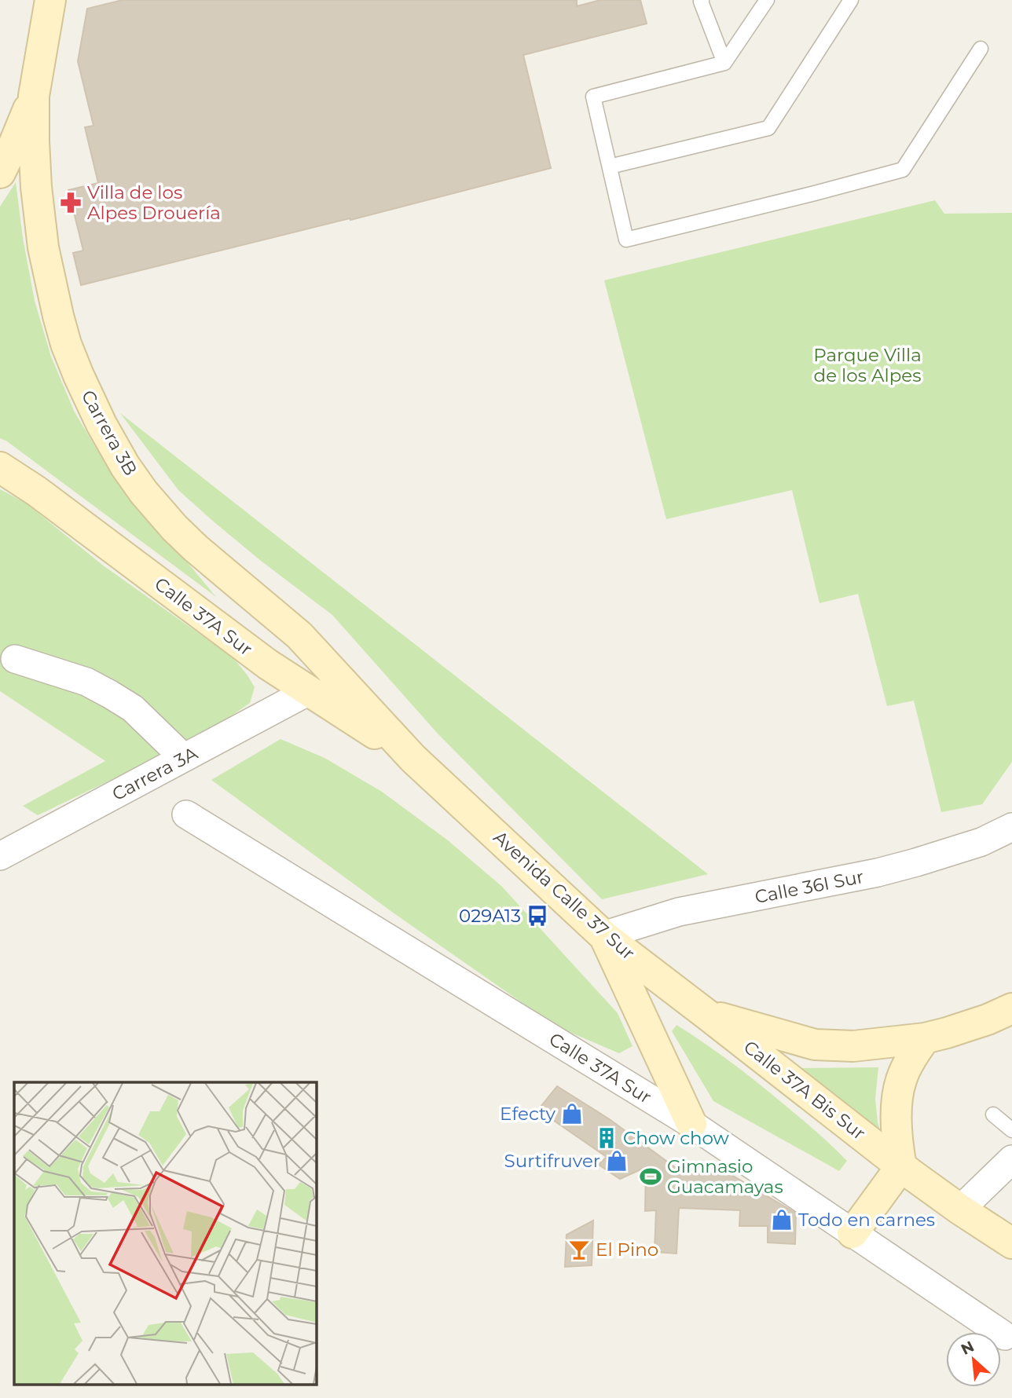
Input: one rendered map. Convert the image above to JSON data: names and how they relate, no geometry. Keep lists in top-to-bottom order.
{
  "streets": {
    "main road": [
      "Carrera 3B",
      "Calle 37A Sur",
      "Avenida Calle 37 Sur",
      "Calle 37A Bis Sur"
    ],
    "street": ["Carrera 3A", "Calle 36I Sur"]
  },
  "crossings": [
    ["Carrera 3B", "Calle 37A Sur"],
    ["Carrera 3B", "Avenida Calle 37 Sur"],
    ["Calle 37A Sur", "Carrera 3A"],
    ["Calle 37A Sur", "Avenida Calle 37 Sur"],
    ["Calle 36I Sur", "Avenida Calle 37 Sur"],
    ["Avenida Calle 37 Sur", "Calle 37A Bis Sur"]
  ],
  "parks": ["Parque Villa de los Alpes"],
  "places": {
    "pharmacy": ["Villa de los Alpes Drouería"],
    "bus stop": ["029A13"],
    "shop": ["Efecty", "Surtifruver", "Todo en carnes"],
    "building": ["Chow chow"],
    "sports": ["Gimnasio Guacamayas"],
    "bar": ["El Pino"]
  },
  "north": "top left"
}
